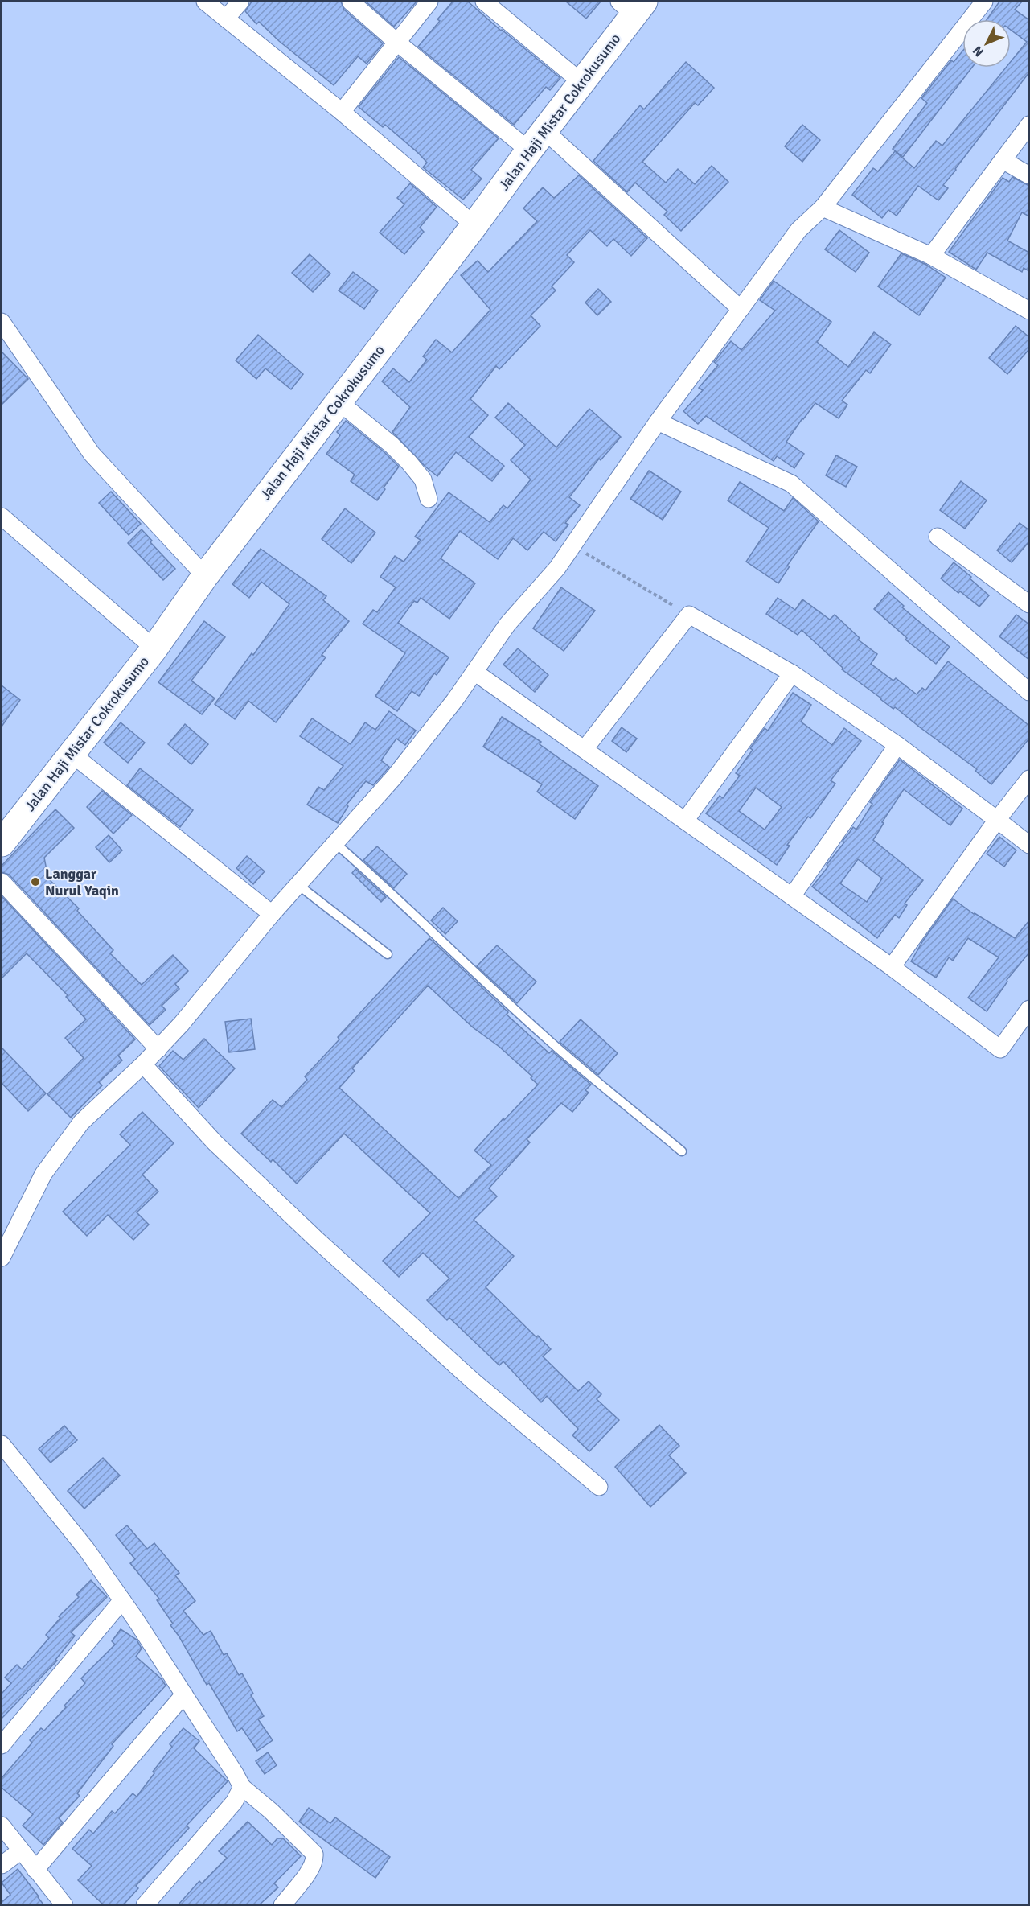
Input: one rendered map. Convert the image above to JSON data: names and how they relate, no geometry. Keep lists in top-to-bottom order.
{
  "streets": {
    "main road": ["Jalan Haji Mistar Cokrokusumo"]
  },
  "places": ["Langgar Nurul Yaqin"],
  "north": "bottom left"
}
